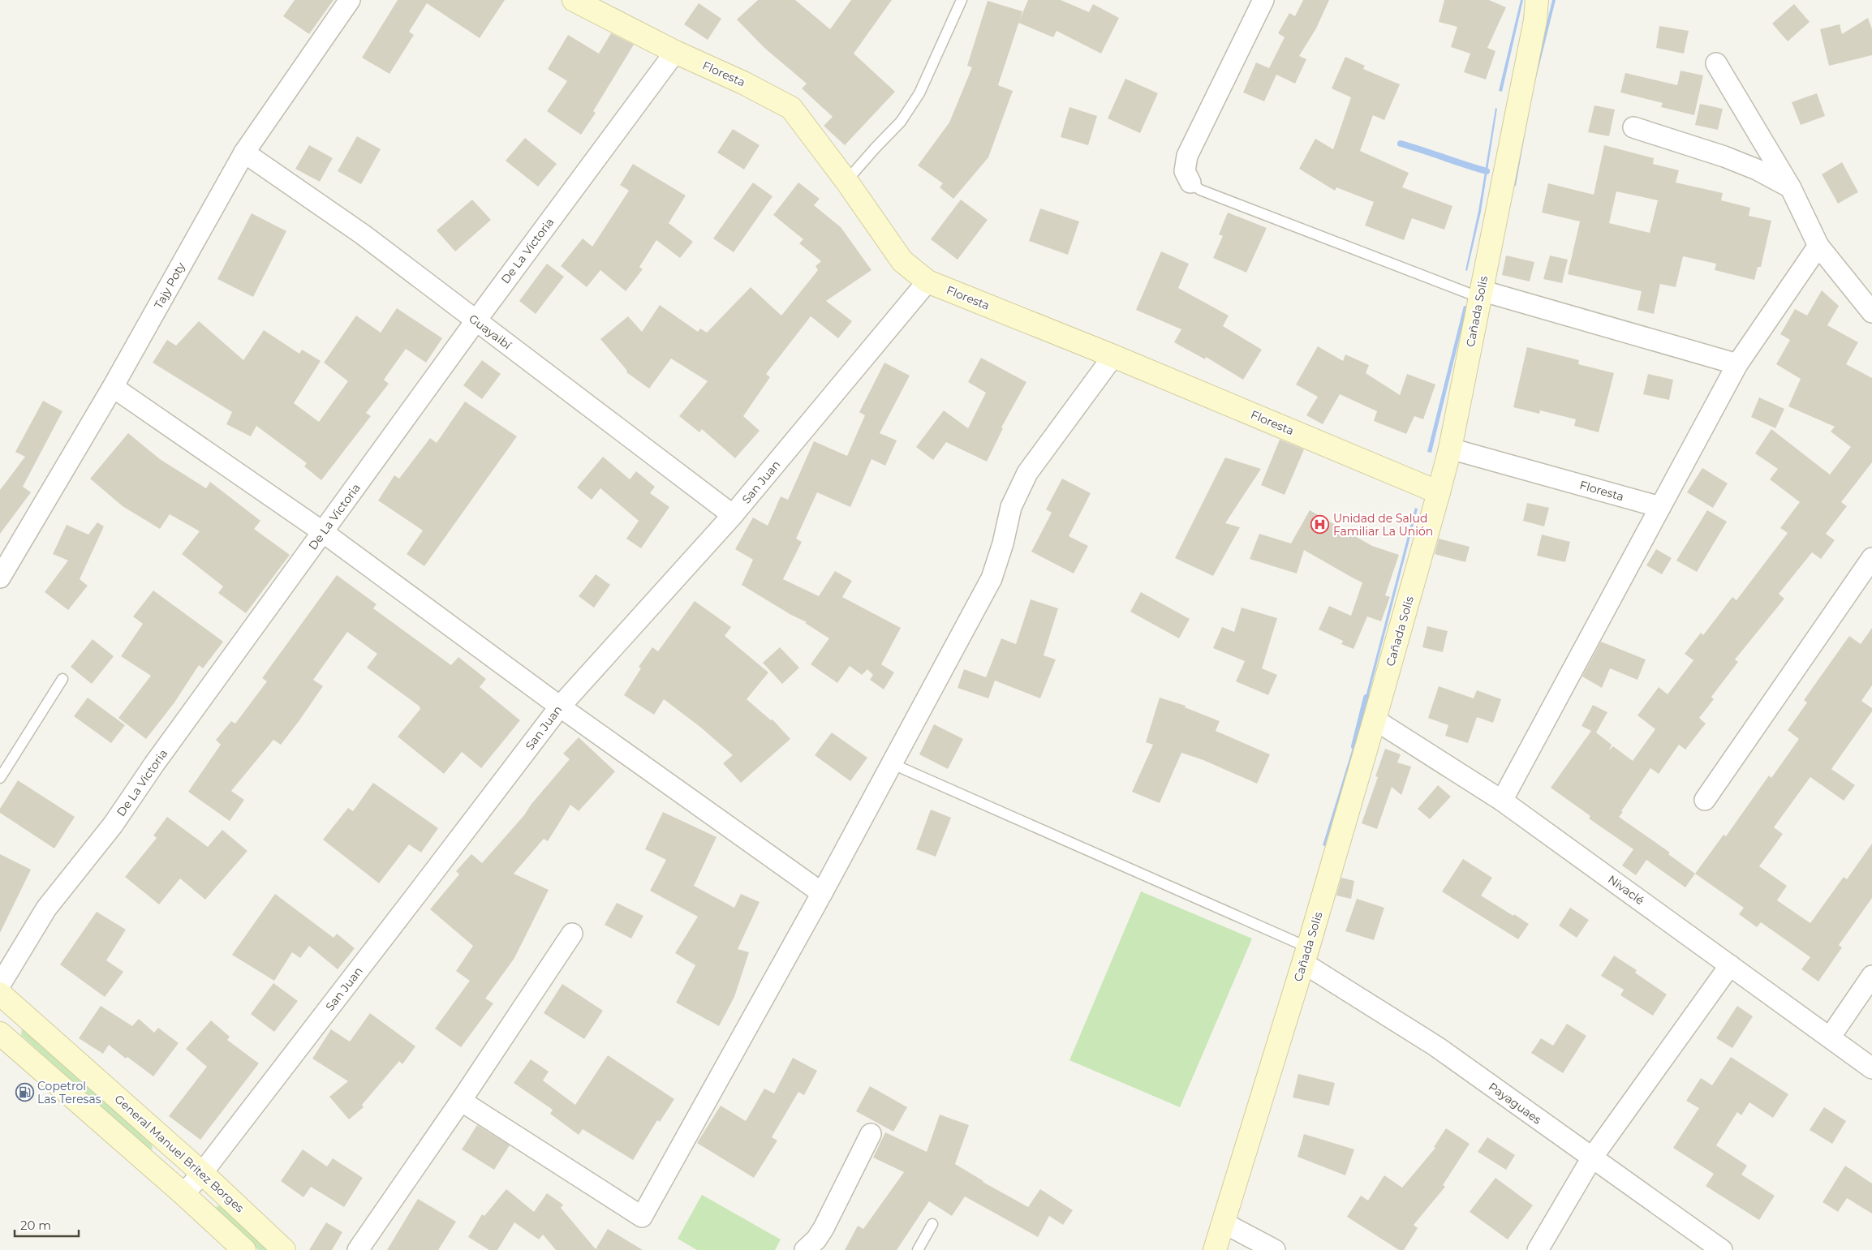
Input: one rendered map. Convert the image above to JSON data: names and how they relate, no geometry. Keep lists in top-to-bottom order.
{
  "streets": {
    "street": [
      "Floresta",
      "De La Victoria",
      "Tajy Poty",
      "Cañada Solis",
      "Guayaibí",
      "San Juan",
      "Nivaclé",
      "Payaguaes",
      "General Manuel Brítez Borges"
    ]
  },
  "crossings": [
    ["Floresta", "De La Victoria"],
    ["Floresta", "Cañada Solis"],
    ["Floresta", "San Juan"],
    ["De La Victoria", "Guayaibí"],
    ["Tajy Poty", "Guayaibí"],
    ["Cañada Solis", "Nivaclé"],
    ["Cañada Solis", "Payaguaes"],
    ["Guayaibí", "San Juan"],
    ["San Juan", "General Manuel Brítez Borges"]
  ],
  "places": {
    "hospital": ["Unidad de Salud Familiar La Unión"],
    "fuel station": ["Copetrol Las Teresas"]
  },
  "scale_bar": "20 m"
}
